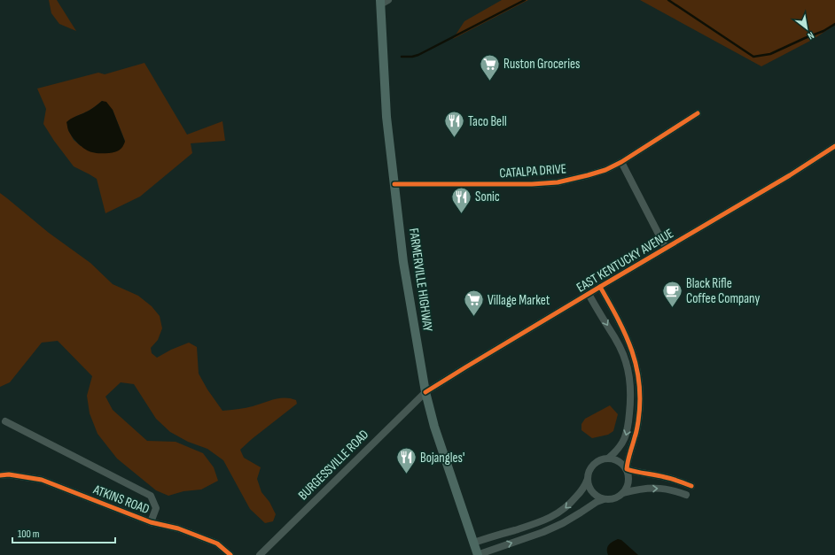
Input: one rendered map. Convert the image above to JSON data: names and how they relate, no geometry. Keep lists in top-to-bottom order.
{
  "streets": {
    "main road": ["FARMERVILLE HIGHWAY"],
    "street": [
      "CATALPA DRIVE",
      "EAST KENTUCKY AVENUE",
      "BURGESSVILLE ROAD",
      "ATKINS ROAD"
    ]
  },
  "crossings": [
    ["CATALPA DRIVE", "FARMERVILLE HIGHWAY"],
    ["EAST KENTUCKY AVENUE", "FARMERVILLE HIGHWAY"],
    ["EAST KENTUCKY AVENUE", "BURGESSVILLE ROAD"],
    ["FARMERVILLE HIGHWAY", "BURGESSVILLE ROAD"]
  ],
  "places": {
    "supermarket": ["Ruston Groceries", "Village Market"],
    "restaurant": ["Taco Bell", "Sonic", "Bojangles'"],
    "cafe": ["Black Rifle Coffee Company"]
  },
  "scale_bar": "100 m",
  "north": "bottom right"
}
